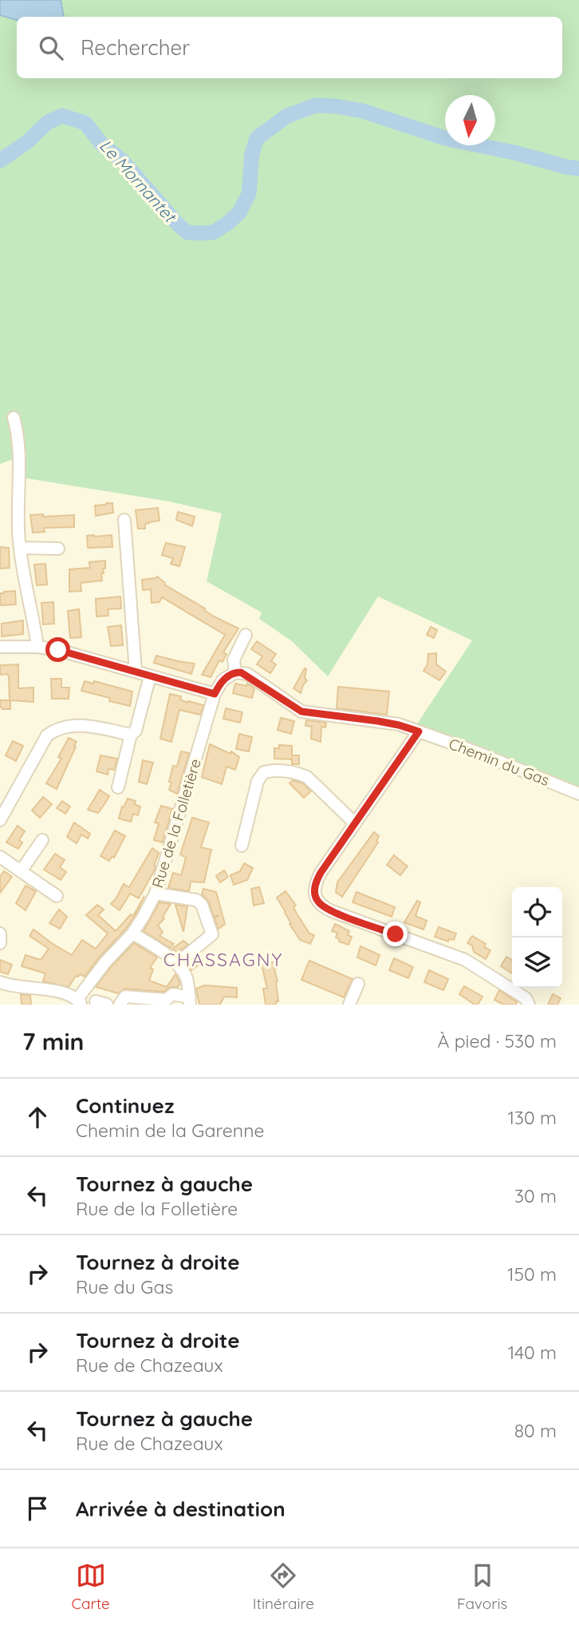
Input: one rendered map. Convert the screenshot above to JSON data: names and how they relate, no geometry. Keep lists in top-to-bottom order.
{
  "streets": {
    "street": ["Chemin du Gas", "Rue de la Folletière"]
  },
  "crossings": [
    ["Chemin du Gas", "Rue de la Folletière"]
  ],
  "districts": ["CHASSAGNY"],
  "water": ["Le Mornantet"],
  "north": "bottom",
  "page": {
    "search": "Rechercher",
    "heading": ["7 min", "À pied · 530 m"],
    "list": [
      ["Continuez", "Chemin de la Garenne", "130 m"],
      ["Tournez à gauche", "Rue de la Folletière", "30 m"],
      ["Tournez à droite", "Rue du Gas", "150 m"],
      ["Tournez à droite", "Rue de Chazeaux", "140 m"],
      ["Tournez à gauche", "Rue de Chazeaux", "80 m"],
      "Arrivée à destination"
    ],
    "nav": ["Carte", "Itinéraire", "Favoris"]
  }
}
